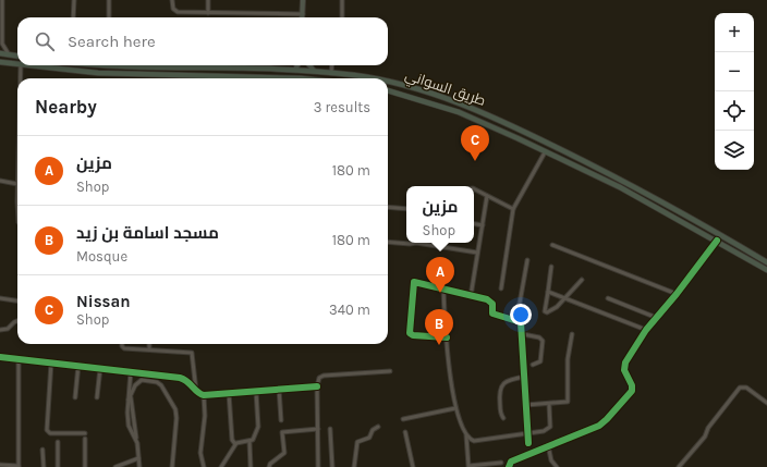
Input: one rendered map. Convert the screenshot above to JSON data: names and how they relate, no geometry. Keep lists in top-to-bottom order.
{
  "streets": {
    "highway": ["طريق السواني"]
  },
  "page": {
    "map_buttons": ["+", "−"],
    "search": "Search here",
    "heading": ["Nearby", "3 results"],
    "pins": ["C", "A", "B"],
    "list": [
      {
        "mark": "A",
        "name": "مزين",
        "note": "Shop",
        "value": "180 m"
      },
      {
        "mark": "B",
        "name": "مسجد اسامة بن زيد",
        "note": "Mosque",
        "value": "180 m"
      },
      {
        "mark": "C",
        "name": "Nissan",
        "note": "Shop",
        "value": "340 m"
      }
    ],
    "popup": ["مزين", "Shop"]
  }
}
